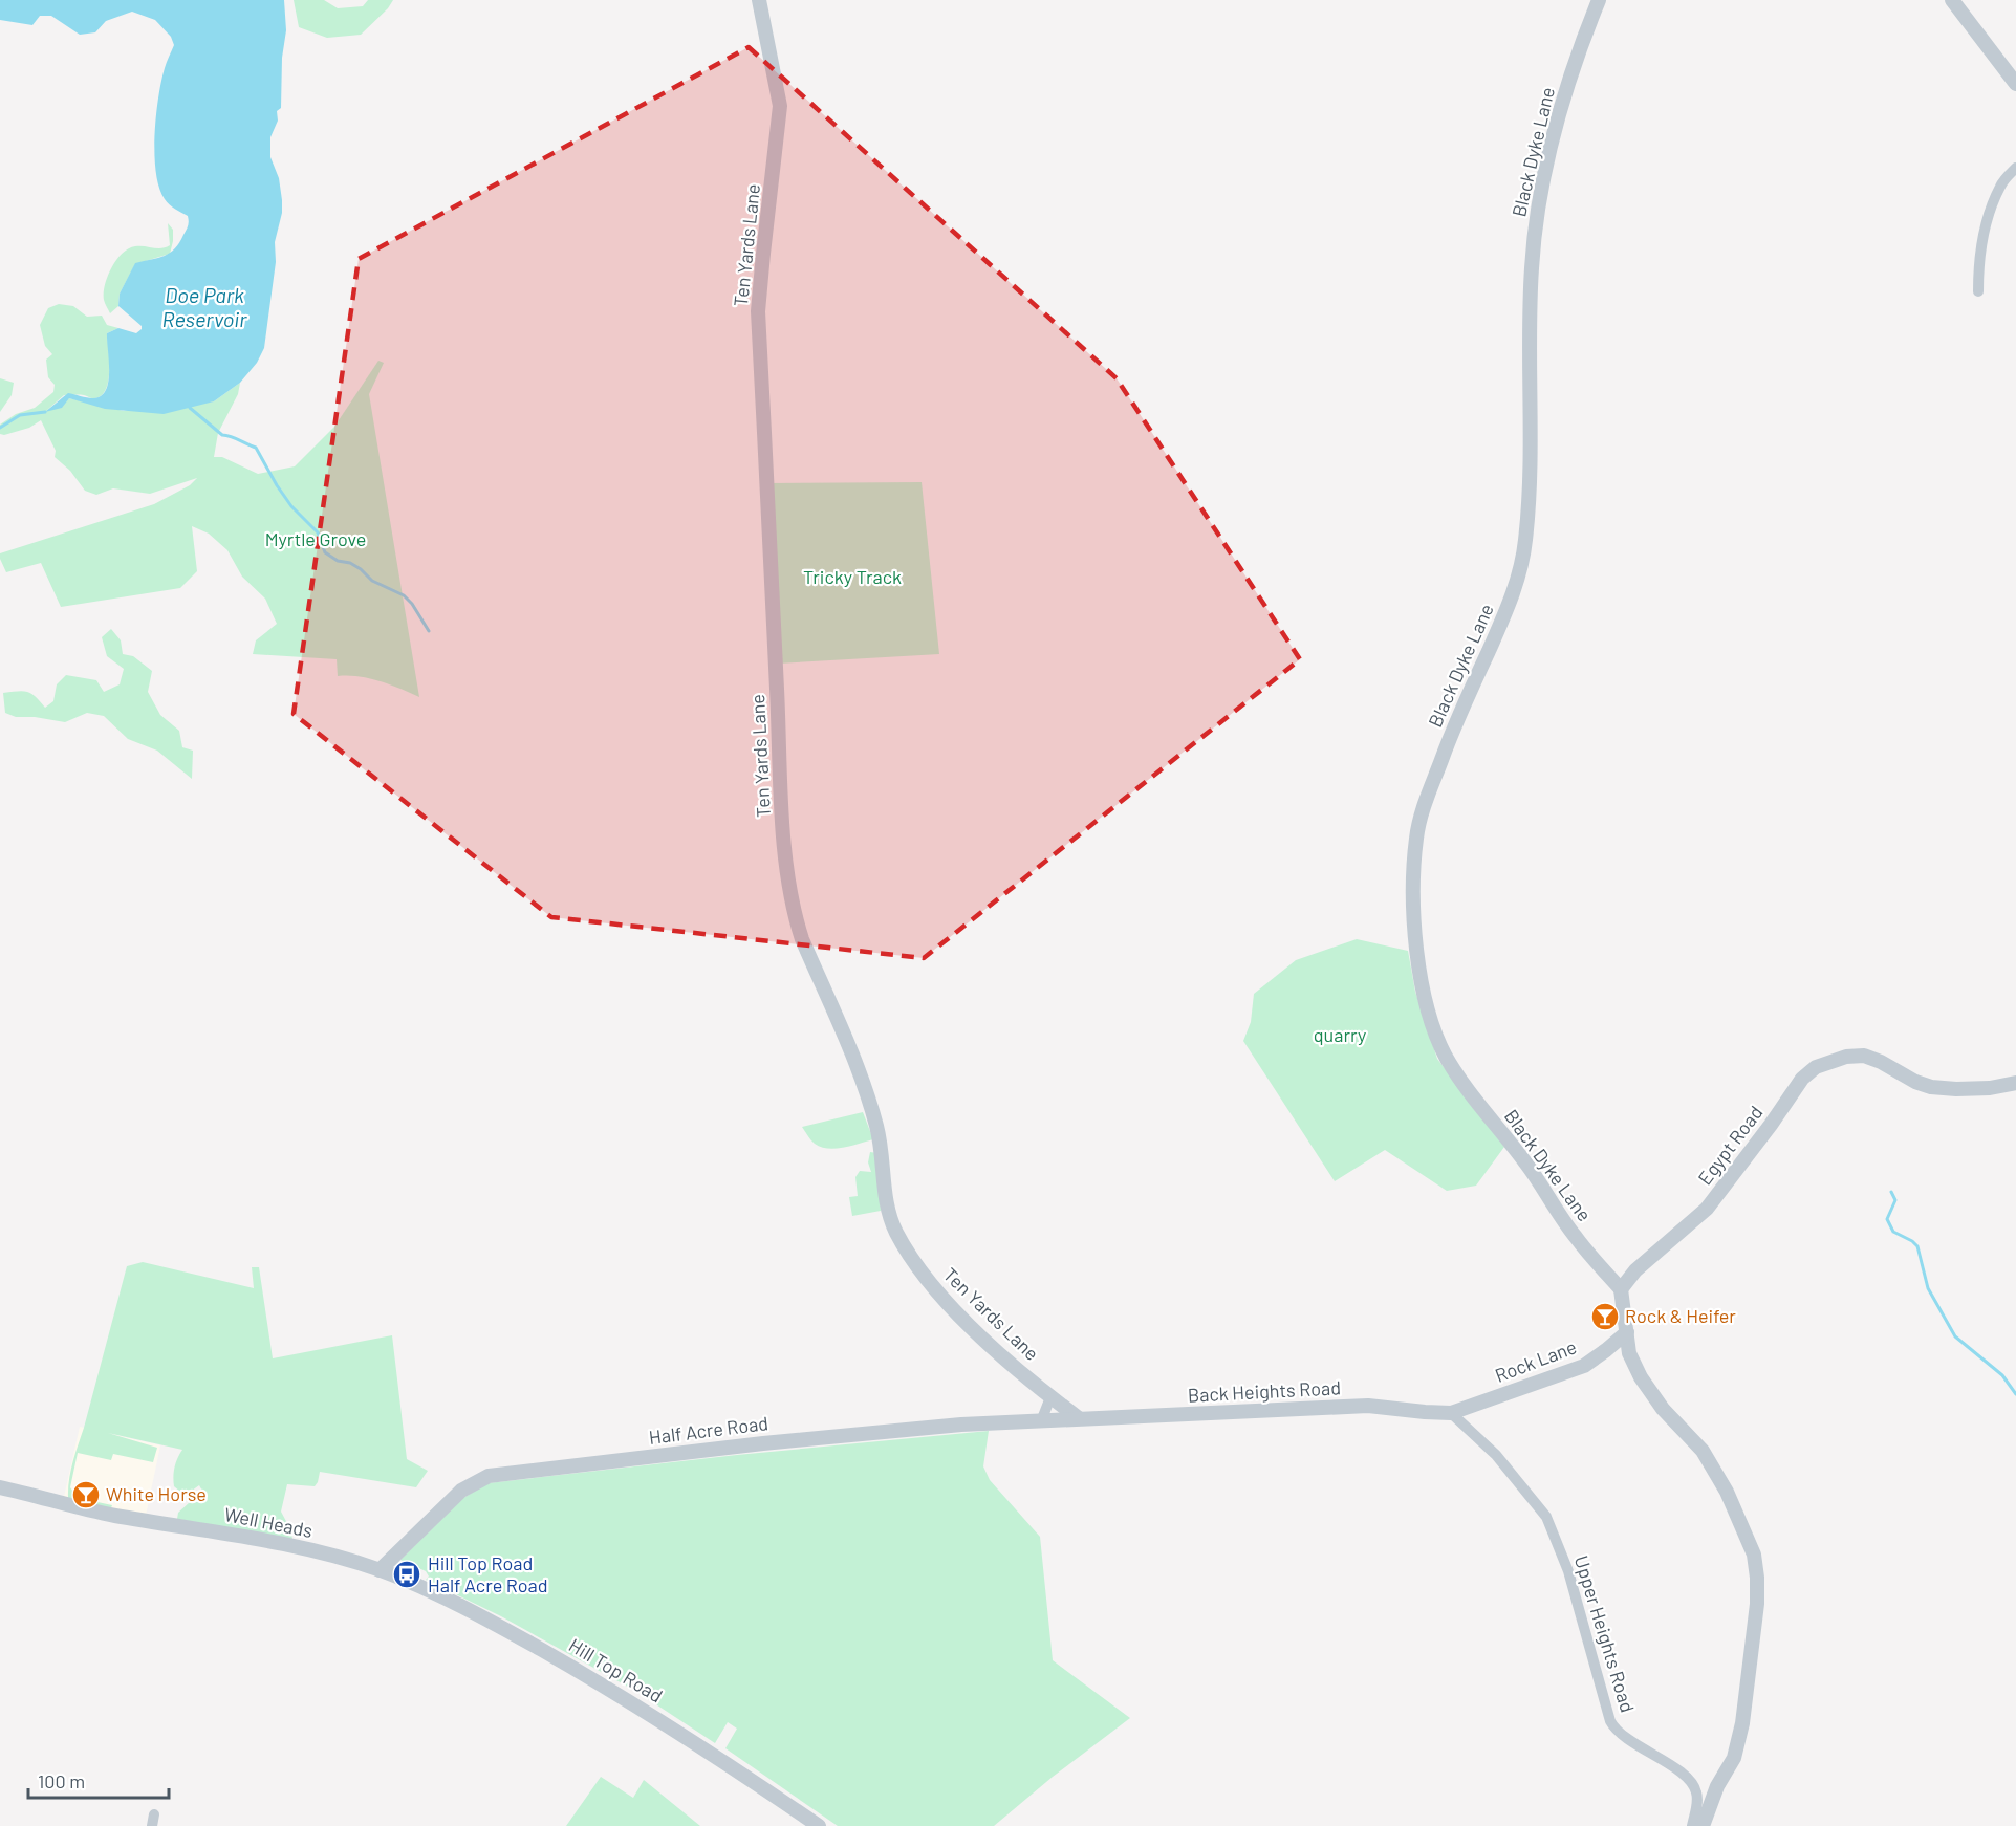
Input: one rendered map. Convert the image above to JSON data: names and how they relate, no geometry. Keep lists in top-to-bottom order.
{
  "streets": {
    "street": [
      "Black Dyke Lane",
      "Ten Yards Lane",
      "Egypt Road",
      "Rock Lane",
      "Back Heights Road",
      "Half Acre Road",
      "Well Heads",
      "Upper Heights Road",
      "Hill Top Road"
    ]
  },
  "crossings": [
    ["Black Dyke Lane", "Egypt Road"],
    ["Ten Yards Lane", "Back Heights Road"],
    ["Ten Yards Lane", "Half Acre Road"],
    ["Rock Lane", "Back Heights Road"],
    ["Rock Lane", "Upper Heights Road"],
    ["Back Heights Road", "Half Acre Road"],
    ["Back Heights Road", "Upper Heights Road"],
    ["Half Acre Road", "Well Heads"],
    ["Half Acre Road", "Hill Top Road"],
    ["Well Heads", "Hill Top Road"]
  ],
  "water": ["Doe Park Reservoir"],
  "parks": ["Myrtle Grove", "Tricky Track", "quarry"],
  "places": {
    "bar": ["Rock & Heifer", "White Horse"],
    "bus stop": ["Hill Top Road Half Acre Road"]
  },
  "scale_bar": "100 m"
}
